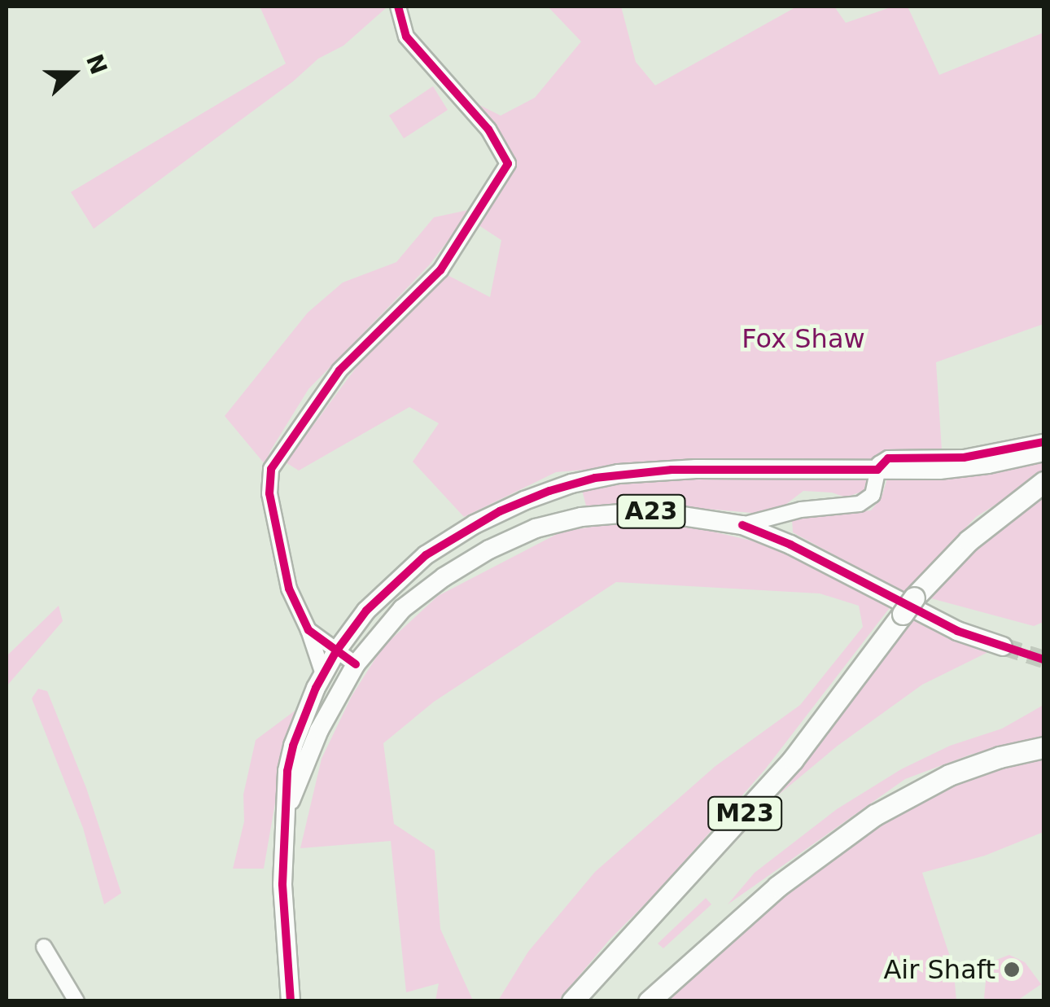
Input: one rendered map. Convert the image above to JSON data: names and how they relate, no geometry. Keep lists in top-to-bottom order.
{
  "streets": {
    "highway": ["M23"],
    "main road": ["A23"]
  },
  "parks": ["Fox Shaw"],
  "places": ["Air Shaft"],
  "north": "right"
}
